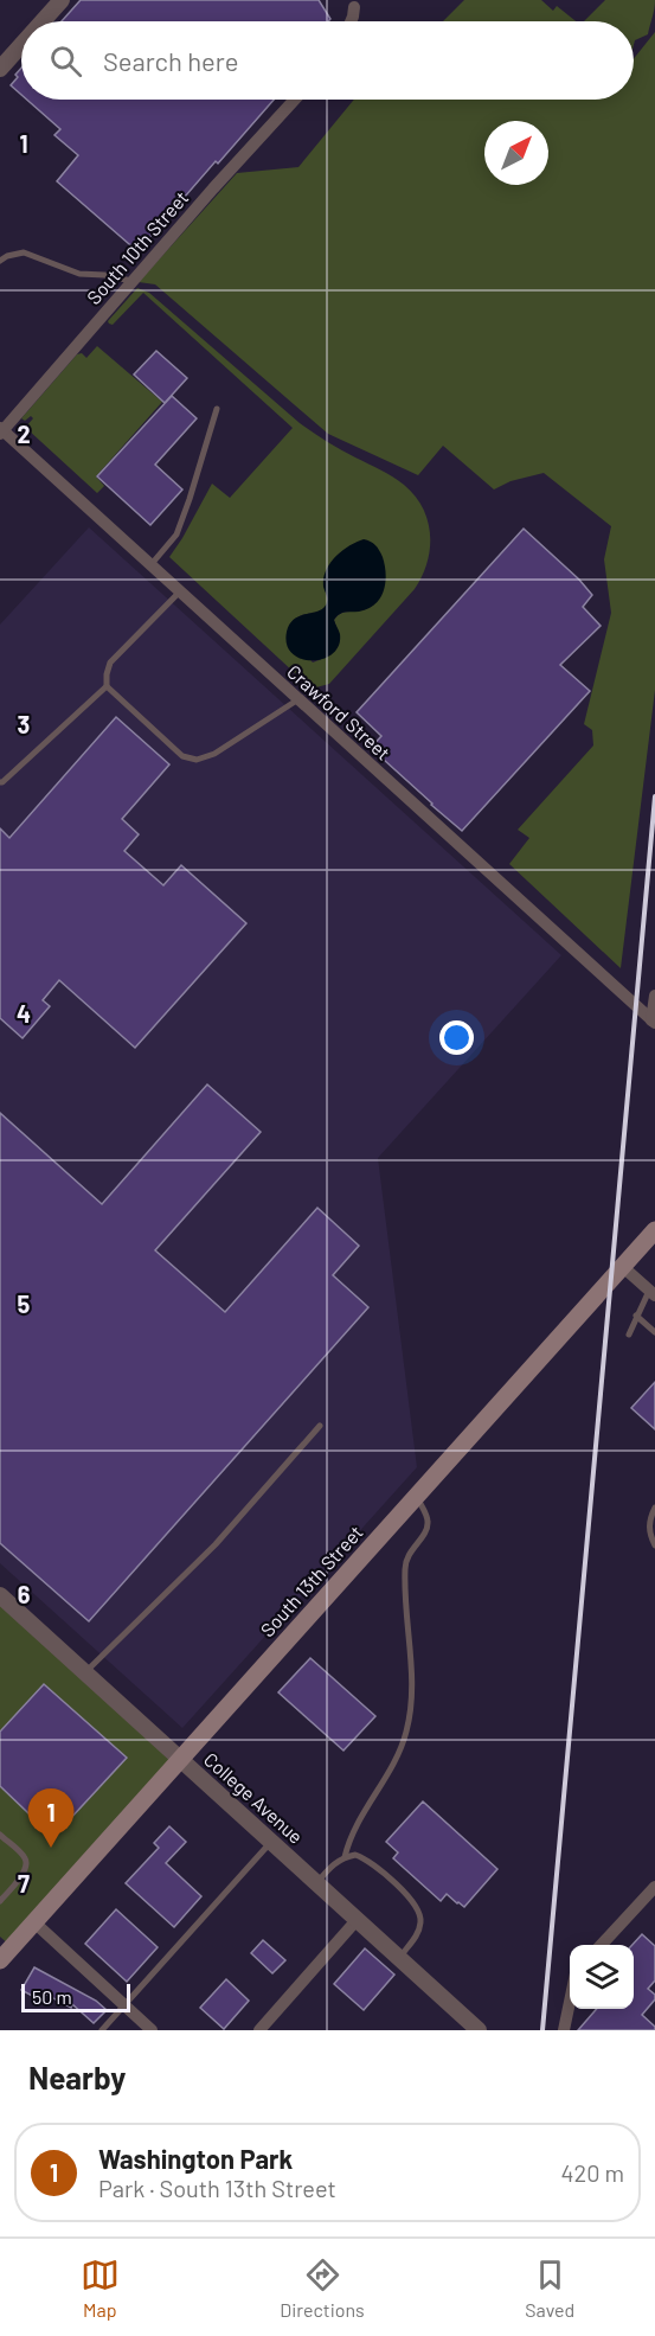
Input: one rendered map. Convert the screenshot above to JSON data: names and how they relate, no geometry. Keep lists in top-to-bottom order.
{
  "streets": {
    "main road": ["South 13th Street"],
    "street": ["South 10th Street", "Crawford Street", "College Avenue"]
  },
  "crossings": [
    ["South 10th Street", "Crawford Street"],
    ["South 13th Street", "College Avenue"]
  ],
  "scale_bar": "50 m",
  "north": "top right",
  "page": {
    "search": "Search here",
    "pins": "1",
    "scale": "50 m",
    "heading": "Nearby",
    "list": [
      {
        "mark": "1",
        "name": "Washington Park",
        "note": "Park · South 13th Street",
        "value": "420 m"
      }
    ],
    "nav": ["Map", "Directions", "Saved"]
  },
  "grid": {
    "rows": [
      "1",
      "2",
      "3",
      "4",
      "5",
      "6",
      "7"
    ]
  }
}
